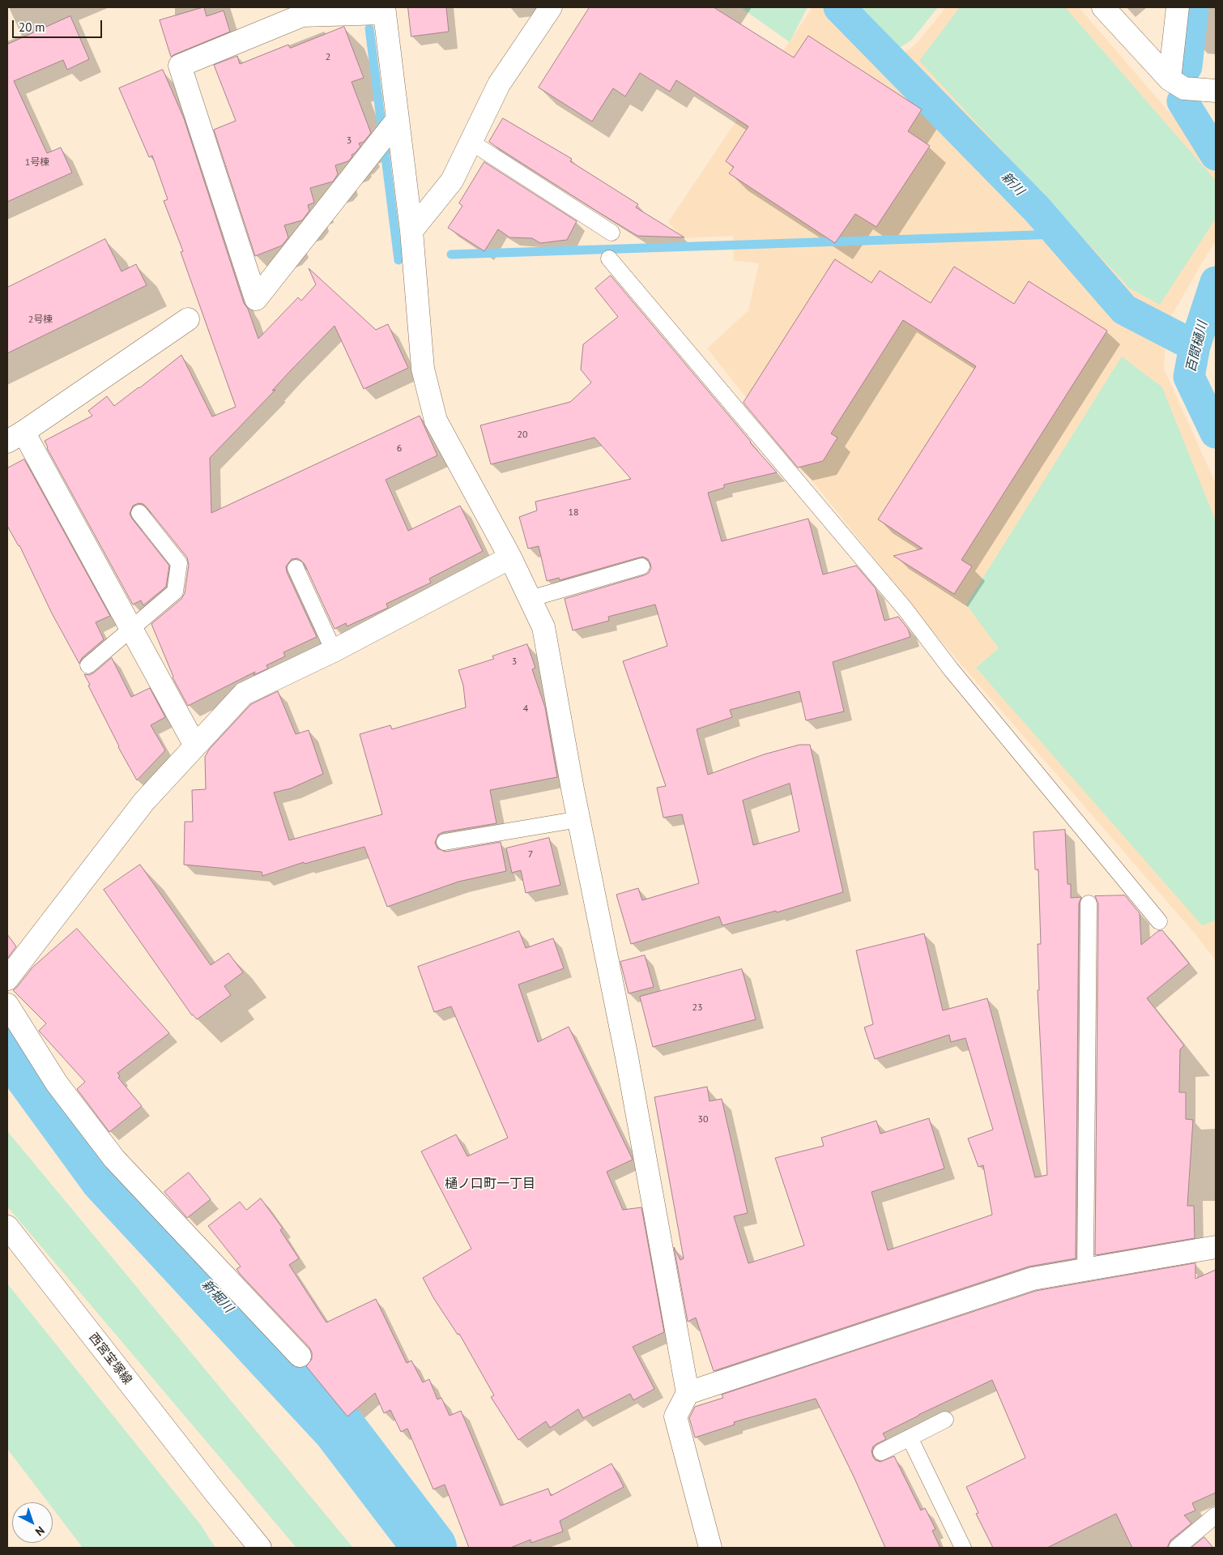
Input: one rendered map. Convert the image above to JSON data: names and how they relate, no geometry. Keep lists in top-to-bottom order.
{
  "streets": {
    "street": ["西宮宝塚線"]
  },
  "districts": ["樋ノ口町一丁目"],
  "water": ["新川", "百間樋川", "新堀川"],
  "house_numbers": [
    "2",
    "3",
    "1号棟",
    "2号棟",
    "20",
    "6",
    "18",
    "3",
    "4",
    "7",
    "23",
    "30"
  ],
  "scale_bar": "20 m",
  "north": "bottom right"
}
